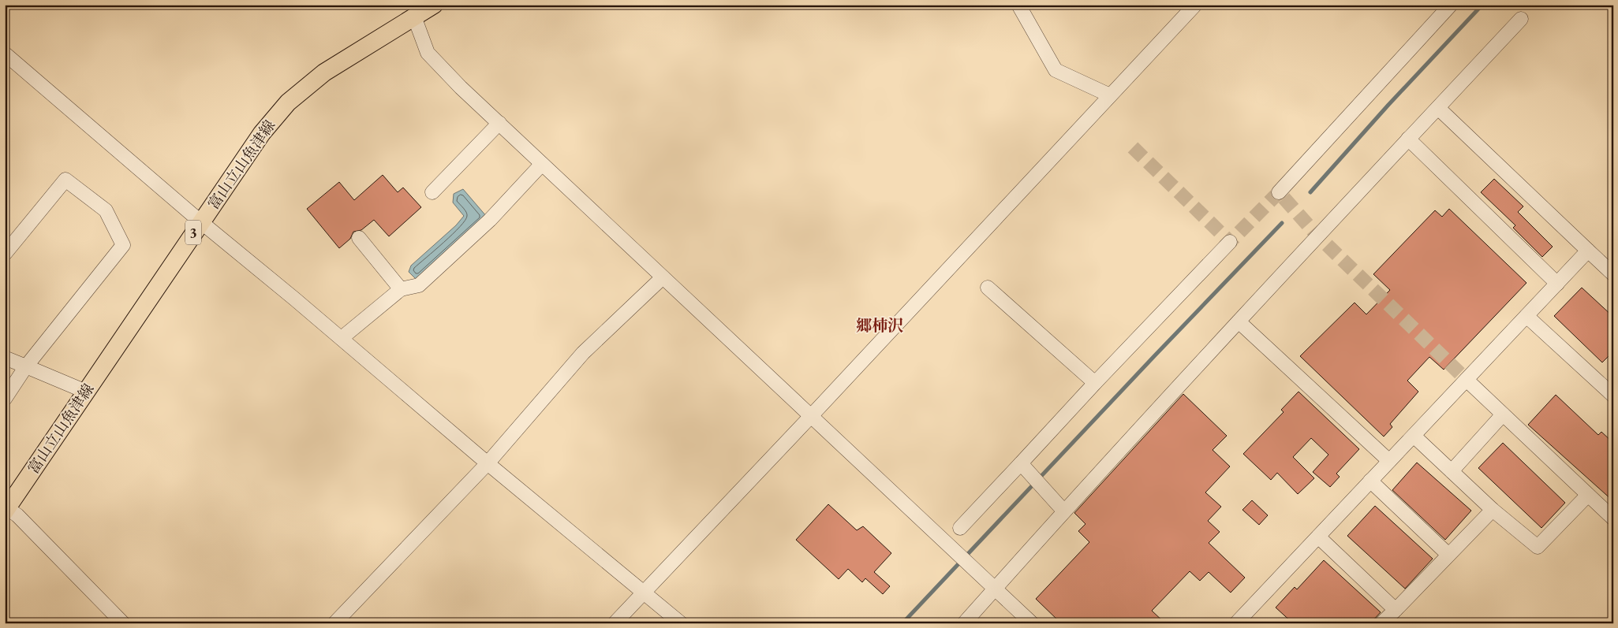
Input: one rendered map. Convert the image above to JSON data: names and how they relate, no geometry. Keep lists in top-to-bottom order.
{
  "streets": {
    "main road": ["富山立山魚津線", "3"]
  },
  "districts": ["郷柿沢"]
}
